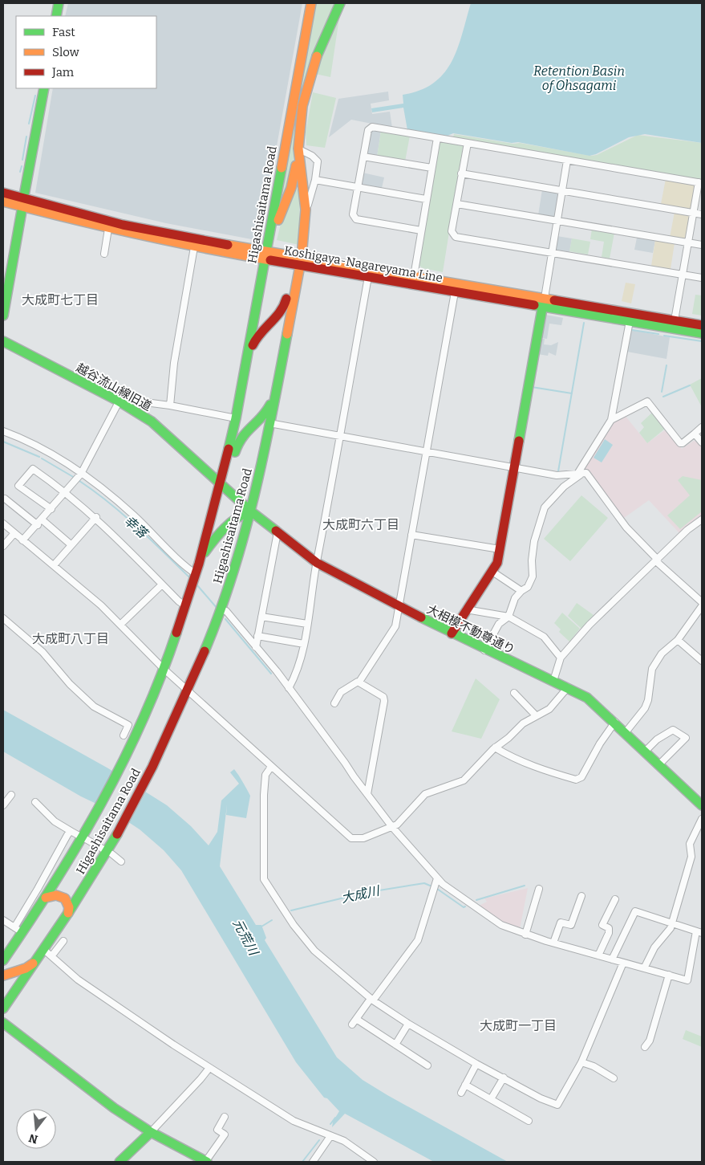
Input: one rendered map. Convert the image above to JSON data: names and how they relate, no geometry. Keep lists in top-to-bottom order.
{
  "streets": {
    "main road": [
      "Higashisaitama Road",
      "Koshigaya-Nagareyama Line",
      "越谷流山線旧道",
      "大相模不動尊通り"
    ]
  },
  "crossings": [
    ["Higashisaitama Road", "Koshigaya-Nagareyama Line"],
    ["Higashisaitama Road", "越谷流山線旧道"],
    ["Higashisaitama Road", "大相模不動尊通り"],
    ["越谷流山線旧道", "大相模不動尊通り"]
  ],
  "districts": [
    "大成町七丁目",
    "大成町六丁目",
    "大成町八丁目",
    "大成町一丁目"
  ],
  "water": [
    "Retention Basin of Ohsagami",
    "幸落",
    "大成川",
    "元荒川"
  ],
  "legend": ["Fast", "Slow", "Jam"],
  "north": "bottom"
}
